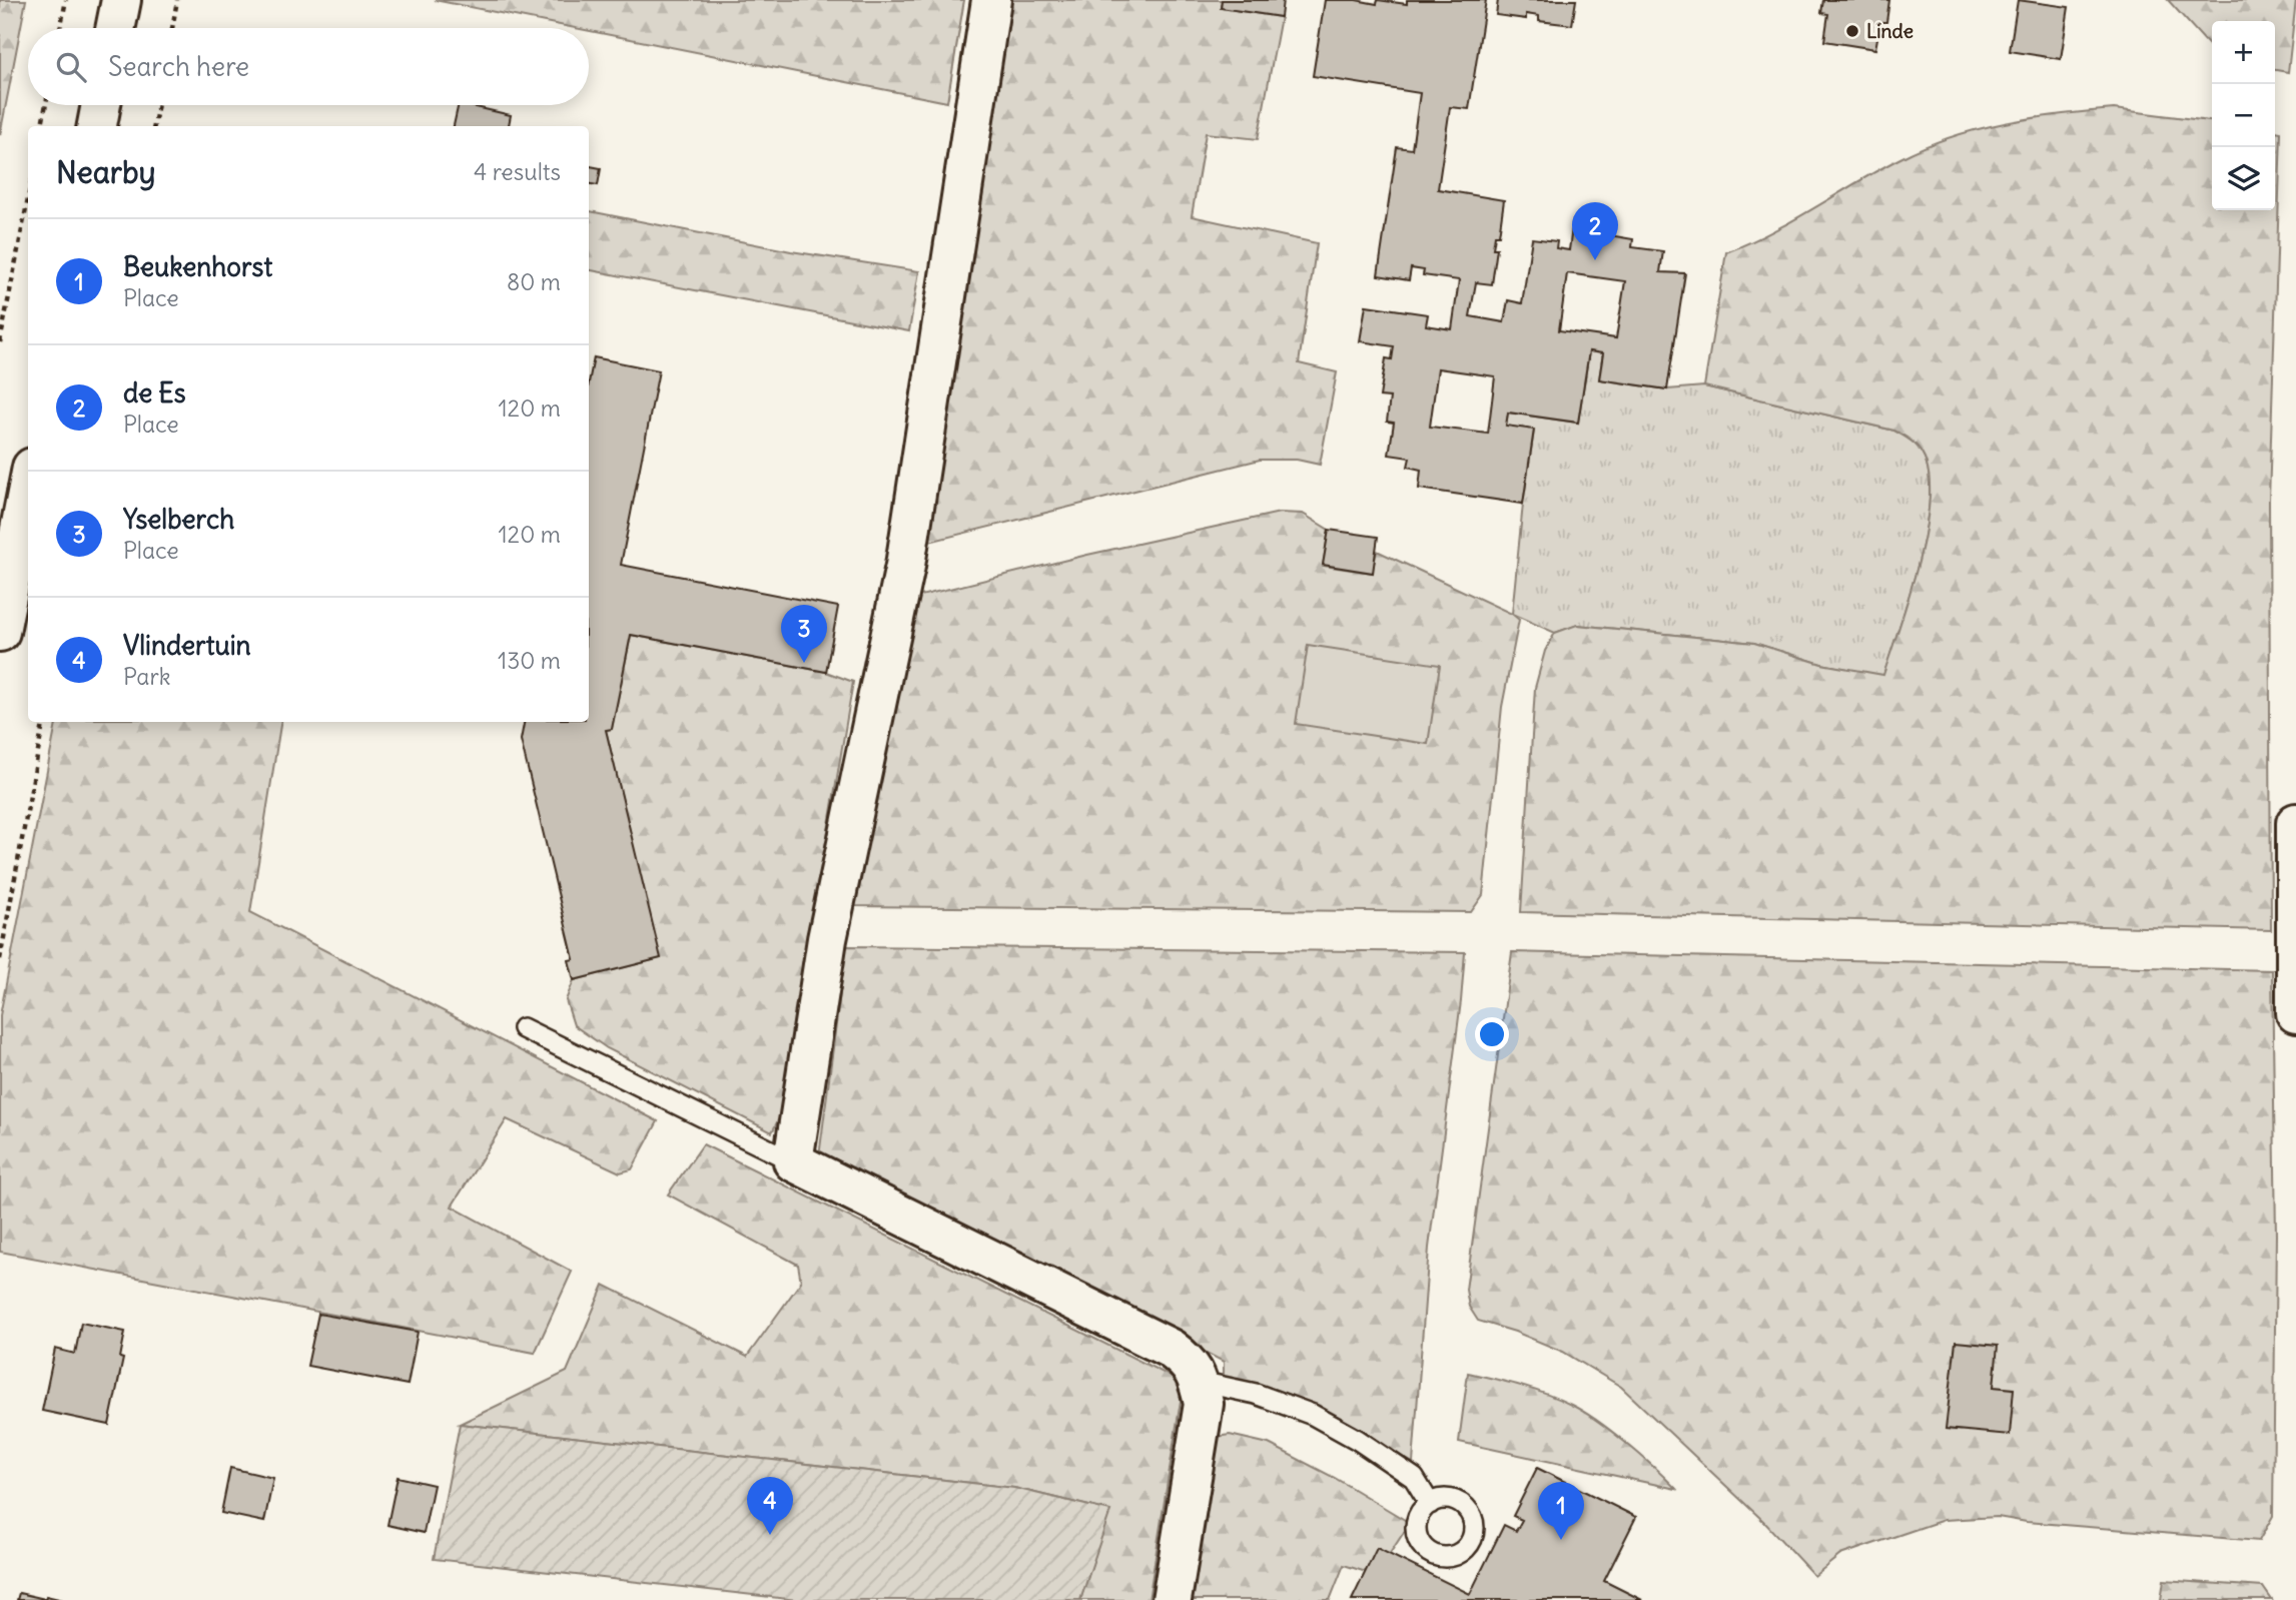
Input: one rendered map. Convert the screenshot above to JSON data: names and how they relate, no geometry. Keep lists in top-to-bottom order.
{
  "places": ["Linde"],
  "page": {
    "map_buttons": ["+", "−"],
    "search": "Search here",
    "heading": ["Nearby", "4 results"],
    "pins": [
      "2",
      "3",
      "4",
      "1"
    ],
    "list": [
      {
        "mark": "1",
        "name": "Beukenhorst",
        "note": "Place",
        "value": "80 m"
      },
      {
        "mark": "2",
        "name": "de Es",
        "note": "Place",
        "value": "120 m"
      },
      {
        "mark": "3",
        "name": "Yselberch",
        "note": "Place",
        "value": "120 m"
      },
      {
        "mark": "4",
        "name": "Vlindertuin",
        "note": "Park",
        "value": "130 m"
      }
    ]
  }
}
